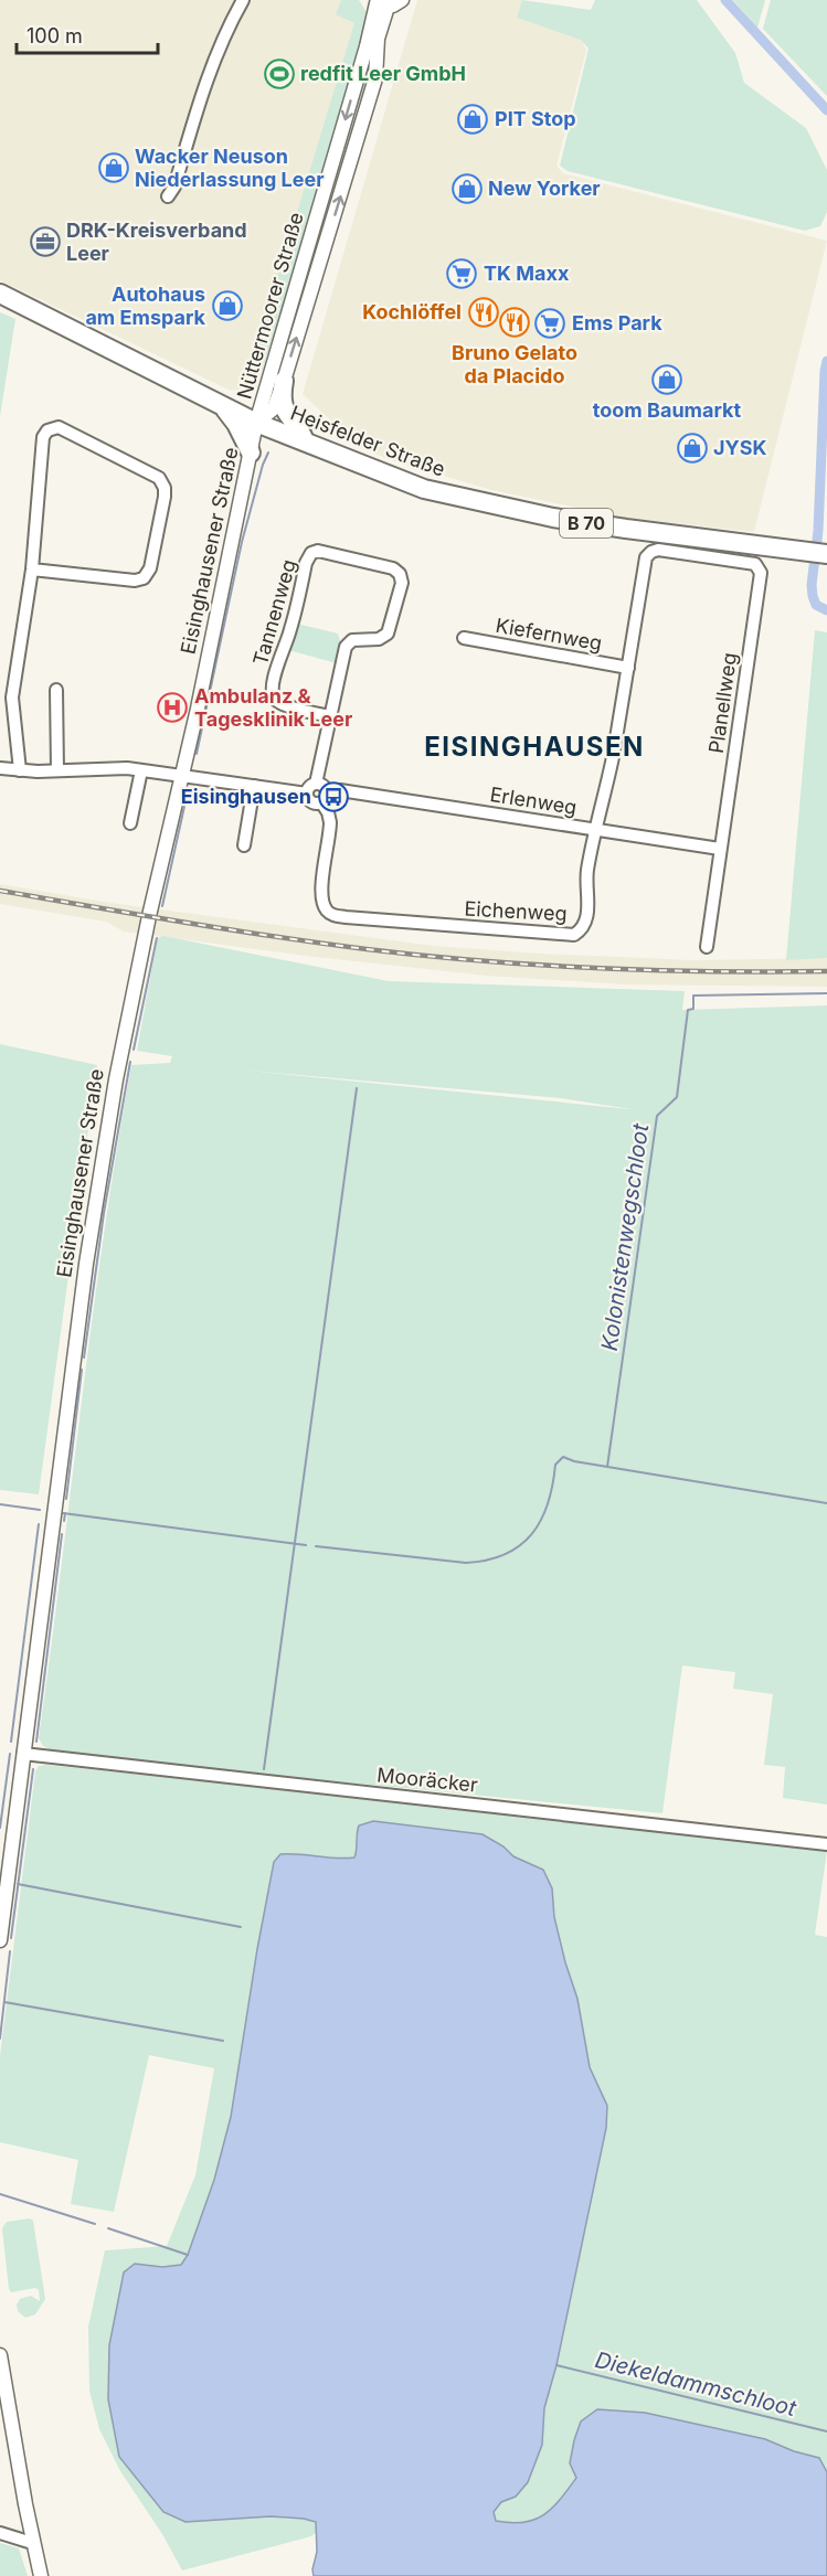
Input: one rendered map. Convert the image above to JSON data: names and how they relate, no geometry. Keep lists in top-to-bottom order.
{
  "streets": {
    "main road": ["Heisfelder Straße", "B 70"],
    "street": [
      "Nüttermoorer Straße",
      "Eisinghausener Straße",
      "Tannenweg",
      "Kiefernweg",
      "Planellweg",
      "Erlenweg",
      "Eichenweg",
      "Mooräcker"
    ]
  },
  "crossings": [
    ["Nüttermoorer Straße", "Heisfelder Straße"],
    ["Nüttermoorer Straße", "Eisinghausener Straße"],
    ["Heisfelder Straße", "Eisinghausener Straße"],
    ["Eisinghausener Straße", "Mooräcker"],
    ["Tannenweg", "Eichenweg"],
    ["Kiefernweg", "Eichenweg"],
    ["Planellweg", "Erlenweg"],
    ["Planellweg", "Eichenweg"],
    ["Erlenweg", "Eichenweg"]
  ],
  "districts": ["EISINGHAUSEN"],
  "water": ["Kolonistenwegschloot", "Diekeldammschloot"],
  "places": {
    "sports": ["redfit Leer GmbH"],
    "shop": [
      "PIT Stop",
      "Wacker Neuson Niederlassung Leer",
      "New Yorker",
      "Autohaus am Emspark",
      "toom Baumarkt",
      "JYSK"
    ],
    "office": ["DRK-Kreisverband Leer"],
    "supermarket": ["TK Maxx", "Ems Park"],
    "restaurant": ["Kochlöffel", "Bruno Gelato da Placido"],
    "hospital": ["Ambulanz & Tagesklinik Leer"],
    "bus stop": ["Eisinghausen"]
  },
  "scale_bar": "100 m"
}
